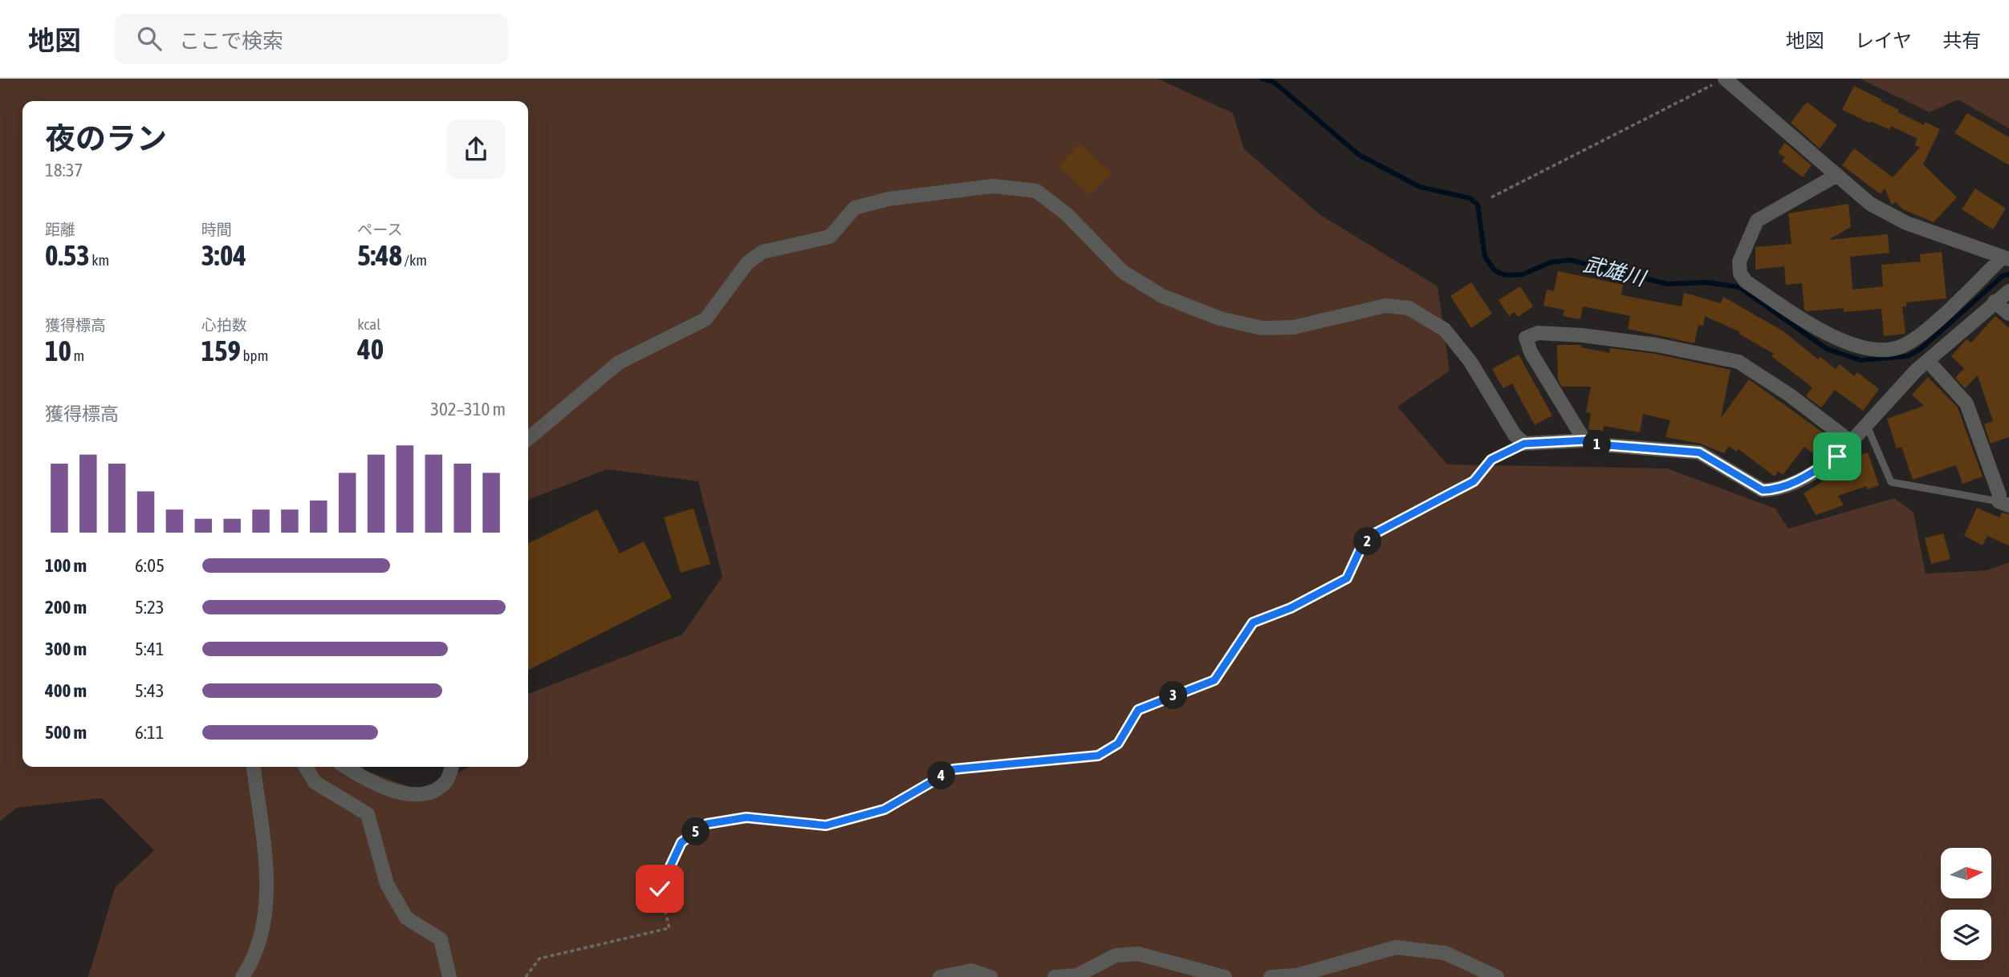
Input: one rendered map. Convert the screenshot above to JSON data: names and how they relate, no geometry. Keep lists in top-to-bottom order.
{
  "water": ["武雄川"],
  "north": "right",
  "page": {
    "header": "地図",
    "search": "ここで検索",
    "nav": ["地図", "レイヤ", "共有"],
    "heading": ["夜のラン", "18:37"],
    "stats": [
      ["距離", "0.53 km"],
      ["時間", "3:04"],
      ["ペース", "5:48 /km"],
      ["獲得標高", "10 m"],
      ["心拍数", "159 bpm"],
      ["kcal", "40"]
    ],
    "chart": ["獲得標高", "302–310 m"],
    "pins": [
      "1",
      "2",
      "3",
      "4",
      "5"
    ],
    "list": [
      {
        "name": "100 m",
        "note": "6:05"
      },
      {
        "name": "200 m",
        "note": "5:23"
      },
      {
        "name": "300 m",
        "note": "5:41"
      },
      {
        "name": "400 m",
        "note": "5:43"
      },
      {
        "name": "500 m",
        "note": "6:11"
      }
    ]
  }
}
